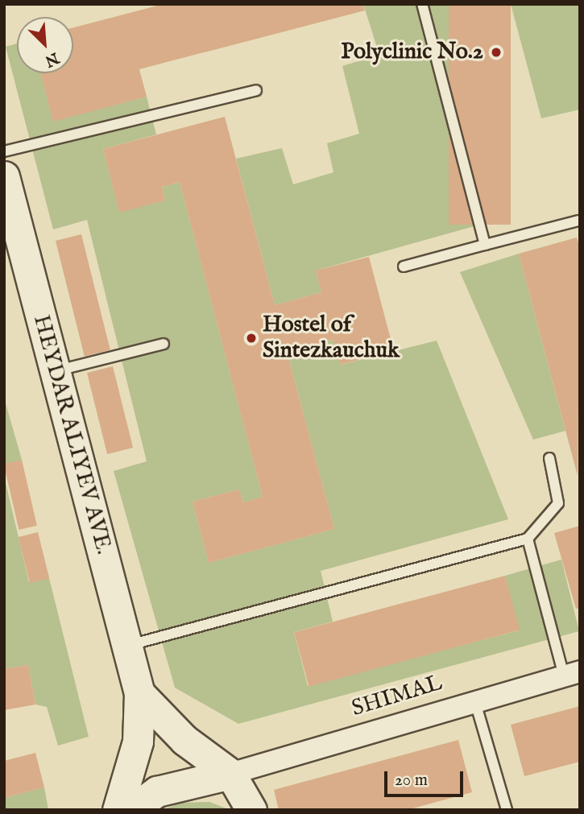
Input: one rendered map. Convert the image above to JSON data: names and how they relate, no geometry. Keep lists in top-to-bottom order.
{
  "streets": {
    "main road": ["HEYDAR ALIYEV AVE."],
    "street": ["SHIMAL"]
  },
  "crossings": [
    ["HEYDAR ALIYEV AVE.", "SHIMAL"]
  ],
  "places": ["Polyclinic No.2", "Hostel of Sintezkauchuk"],
  "scale_bar": "20 m",
  "north": "bottom right"
}
